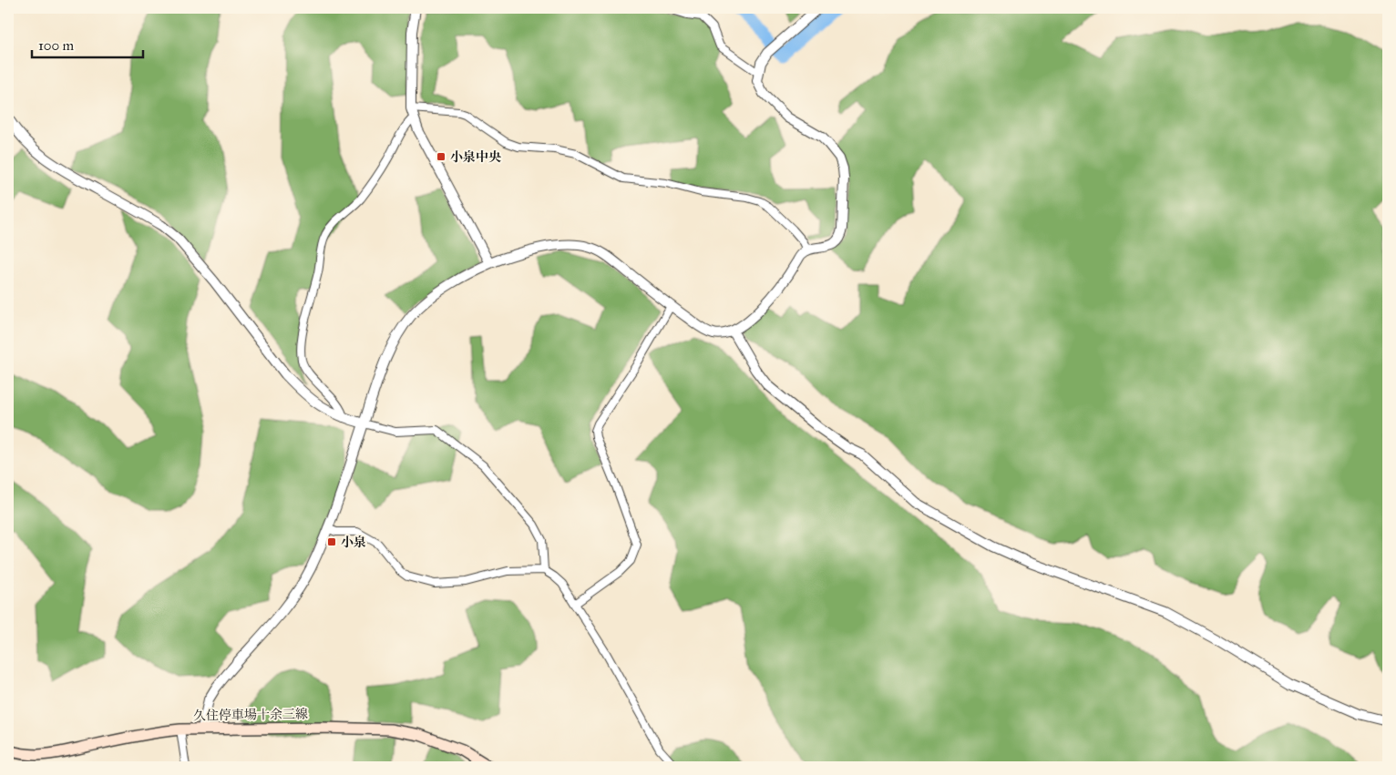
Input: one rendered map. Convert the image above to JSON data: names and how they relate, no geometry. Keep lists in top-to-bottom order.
{
  "streets": {
    "main road": ["久住停車場十余三線"]
  },
  "places": {
    "transit": ["小泉中央", "小泉"]
  },
  "scale_bar": "100 m"
}
